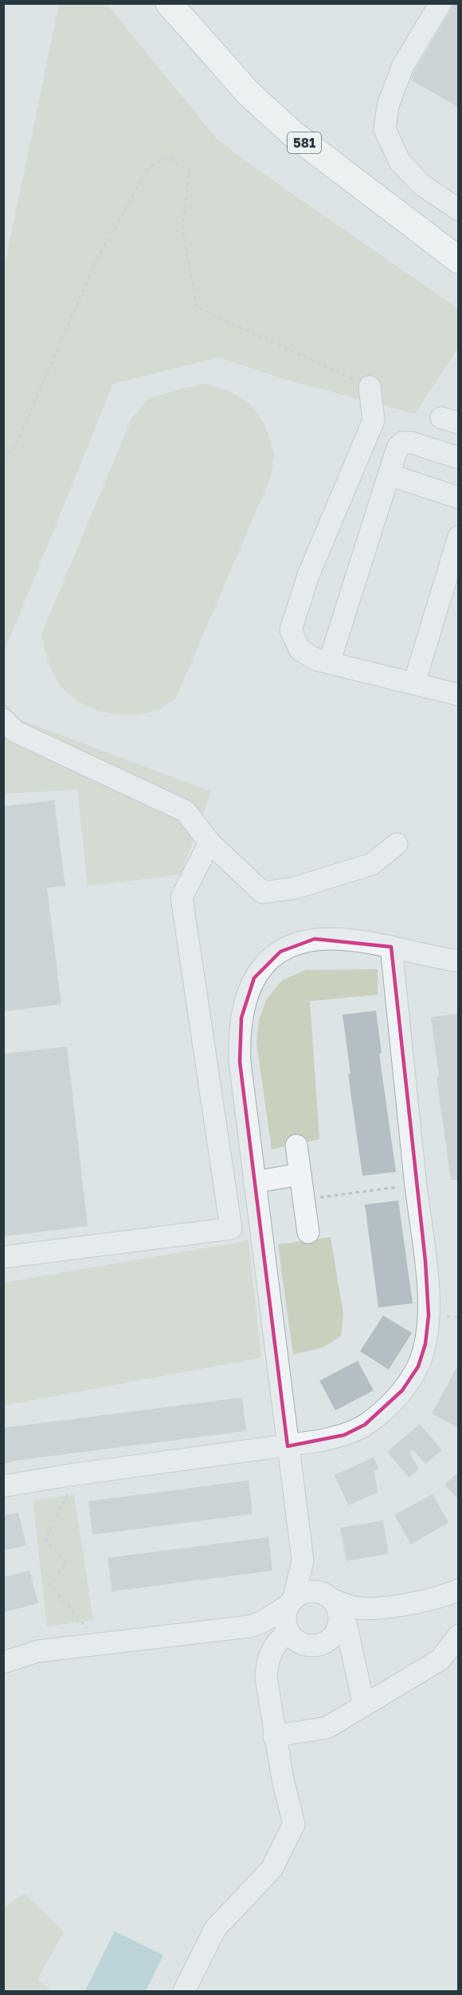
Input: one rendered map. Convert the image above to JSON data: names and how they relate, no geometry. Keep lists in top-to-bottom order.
{
  "streets": {
    "main road": ["581"]
  }
}
